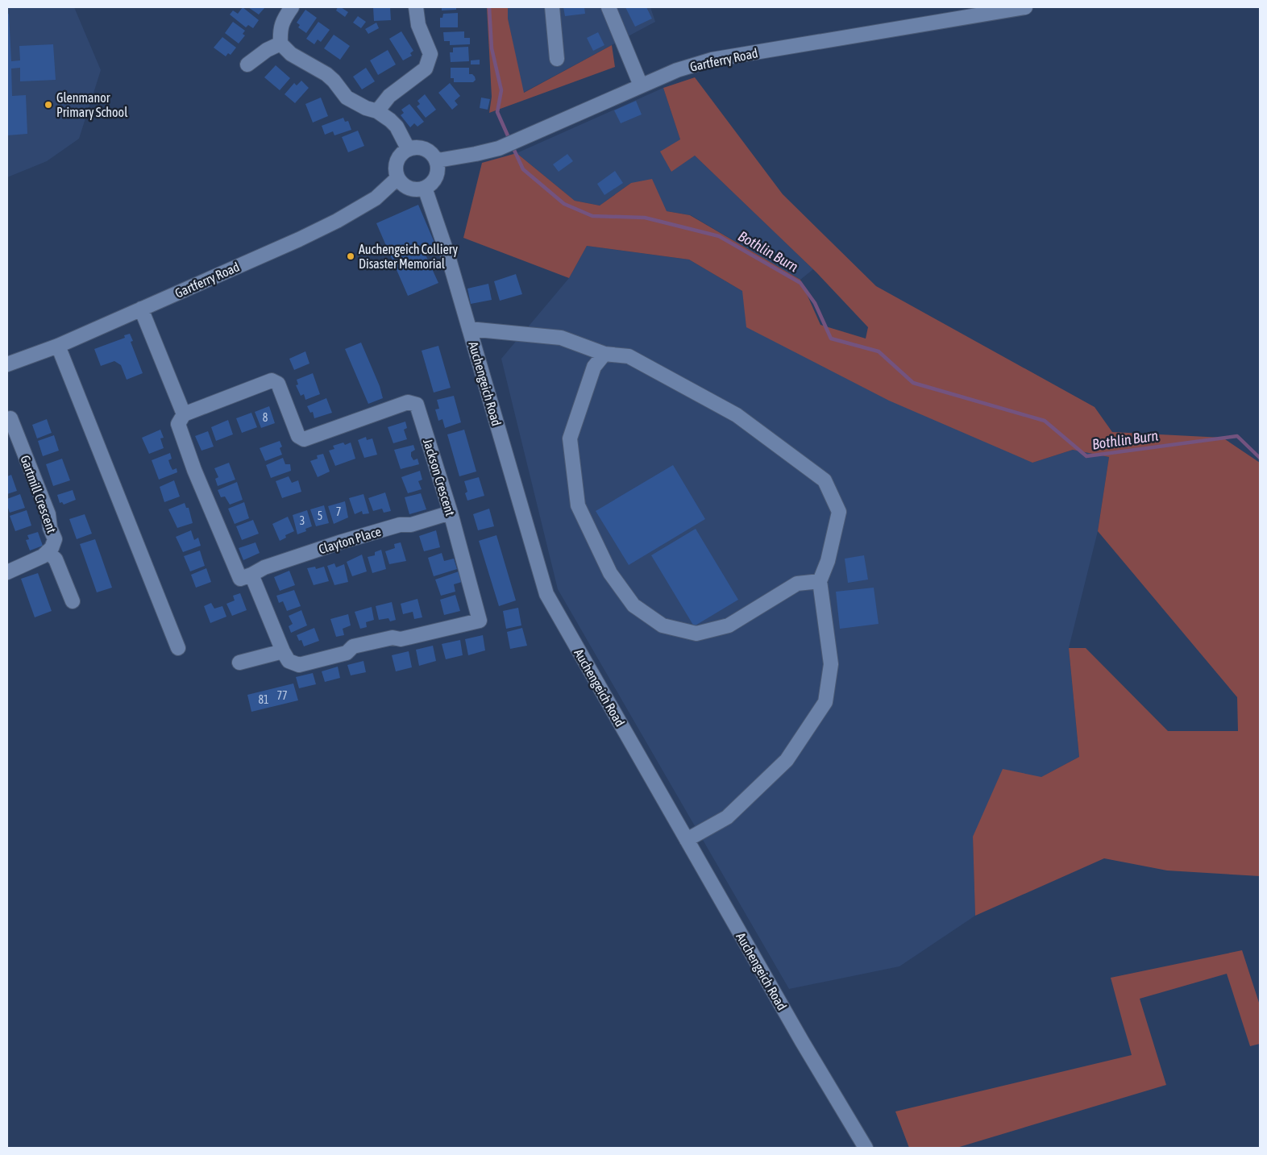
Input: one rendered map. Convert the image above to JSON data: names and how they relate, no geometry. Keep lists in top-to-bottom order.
{
  "streets": {
    "street": [
      "Gartferry Road",
      "Auchengeich Road",
      "Jackson Crescent",
      "Gartmill Crescent",
      "Clayton Place"
    ]
  },
  "crossings": [
    ["Gartferry Road", "Auchengeich Road"],
    ["Jackson Crescent", "Clayton Place"]
  ],
  "water": ["Bothlin Burn"],
  "places": ["Glenmanor Primary School", "Auchengeich Colliery Disaster Memorial"],
  "house_numbers": [
    "8",
    "7",
    "5",
    "3",
    "77",
    "81"
  ]
}
